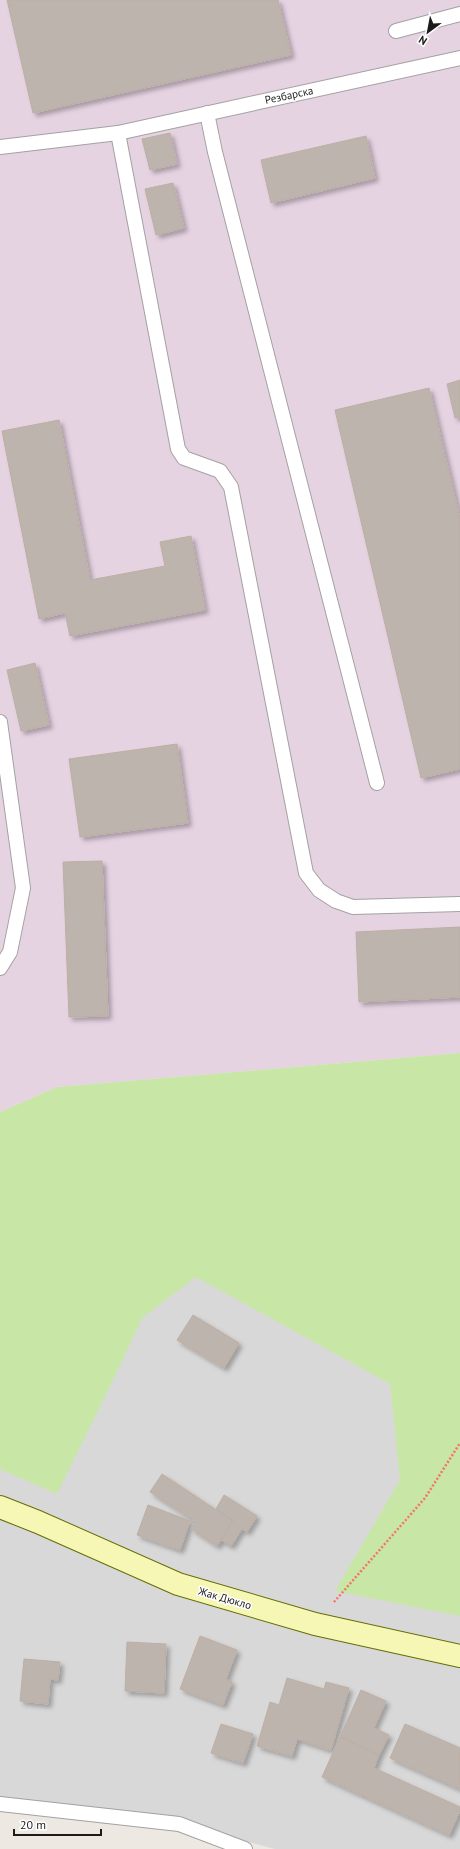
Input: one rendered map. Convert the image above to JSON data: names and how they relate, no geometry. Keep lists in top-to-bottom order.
{
  "streets": {
    "street": ["Жак Дюкло"],
    "lane": ["Резбарска"]
  },
  "scale_bar": "20 m",
  "north": "bottom left"
}
